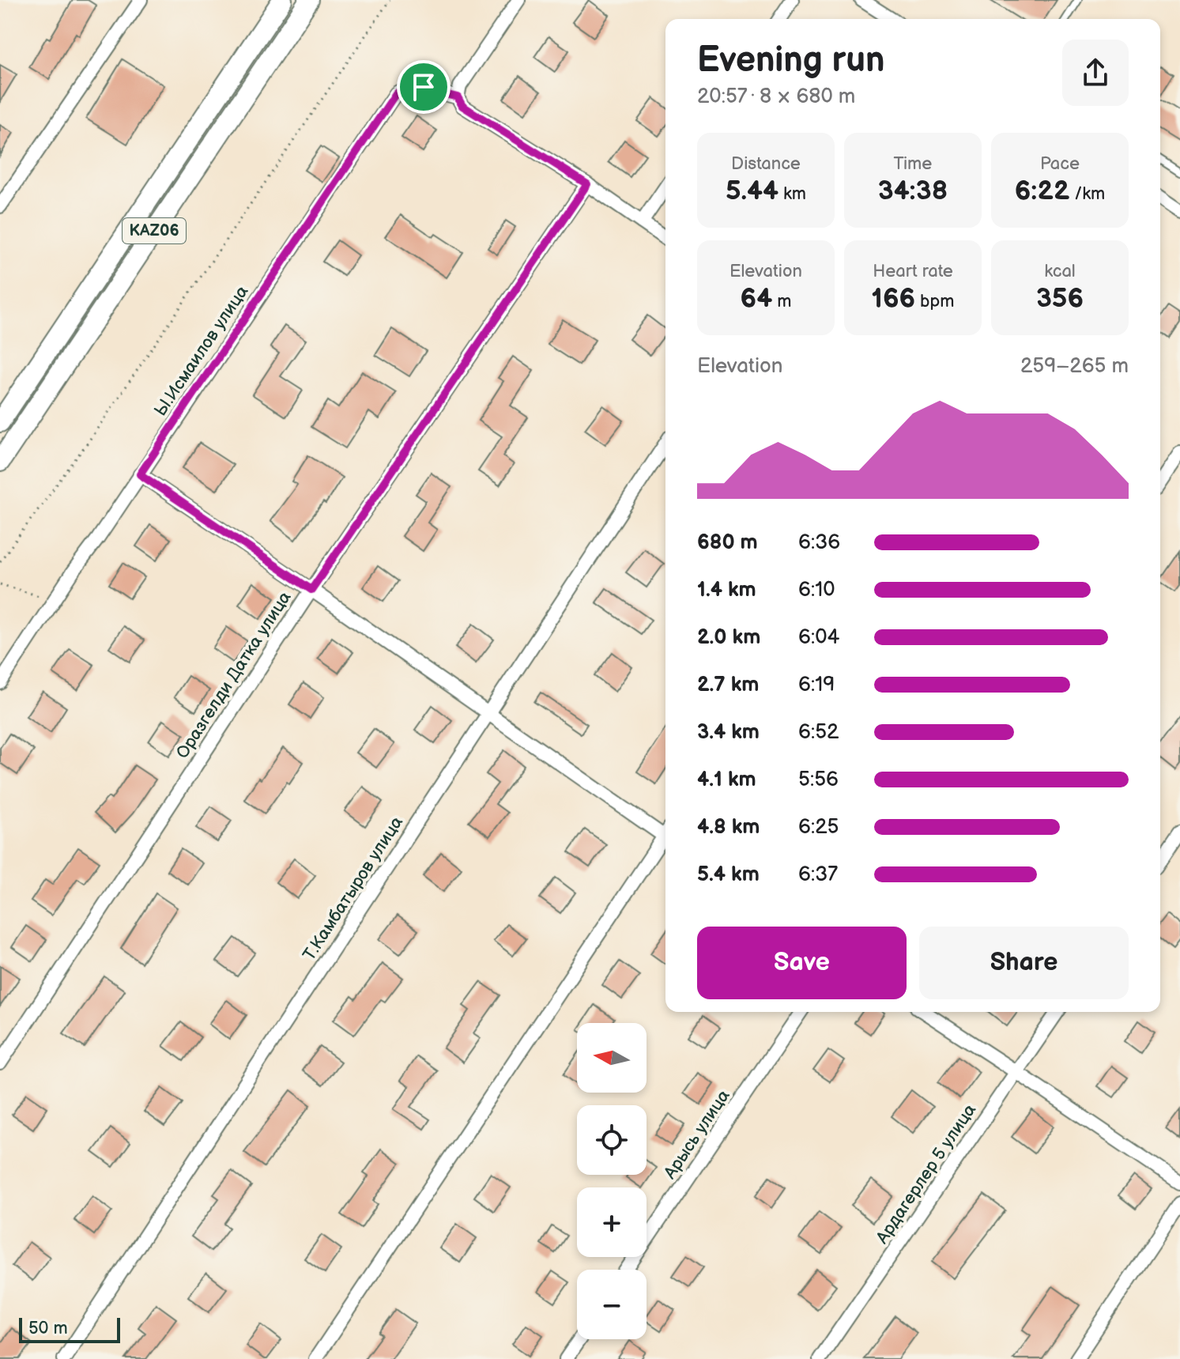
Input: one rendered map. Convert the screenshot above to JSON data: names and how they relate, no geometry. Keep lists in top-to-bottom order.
{
  "streets": {
    "main road": ["KАZ06"],
    "street": [
      "Ы.Исмаилов улица",
      "Оразгелди Датка улица",
      "Т.Камбатыров улица",
      "Арысь улица",
      "Ардагерлер 5 улица"
    ]
  },
  "scale_bar": "50 m",
  "north": "left",
  "page": {
    "heading": ["Evening run", "20:57 · 8 × 680 m"],
    "stats": [
      ["Distance", "5.44 km"],
      ["Time", "34:38"],
      ["Pace", "6:22 /km"],
      ["Elevation", "64 m"],
      ["Heart rate", "166 bpm"],
      ["kcal", "356"]
    ],
    "chart": ["Elevation", "259–265 m"],
    "list": [
      {
        "name": "680 m",
        "note": "6:36"
      },
      {
        "name": "1.4 km",
        "note": "6:10"
      },
      {
        "name": "2.0 km",
        "note": "6:04"
      },
      {
        "name": "2.7 km",
        "note": "6:19"
      },
      {
        "name": "3.4 km",
        "note": "6:52"
      },
      {
        "name": "4.1 km",
        "note": "5:56"
      },
      {
        "name": "4.8 km",
        "note": "6:25"
      },
      {
        "name": "5.4 km",
        "note": "6:37"
      }
    ],
    "buttons": ["Save", "Share"],
    "map_buttons": ["+", "−"],
    "scale": "50 m"
  }
}
